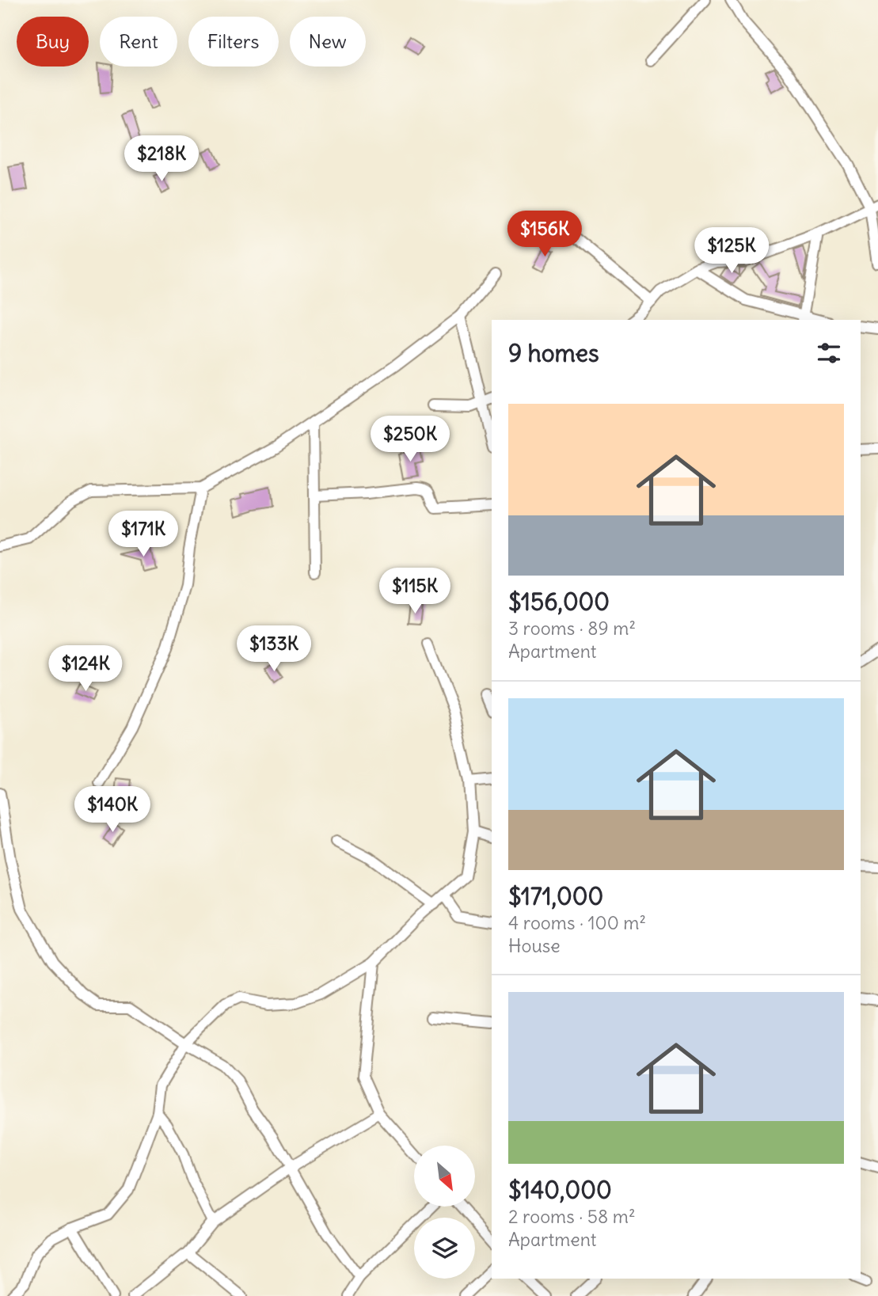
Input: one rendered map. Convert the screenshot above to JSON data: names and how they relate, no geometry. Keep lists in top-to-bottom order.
{
  "north": "bottom right",
  "page": {
    "chip": [
      "Buy",
      "Rent",
      "Filters",
      "New"
    ],
    "price": [
      "$218K",
      "$156K",
      "$125K",
      "$250K",
      "$171K",
      "$115K",
      "$133K",
      "$124K",
      "$140K"
    ],
    "heading": "9 homes",
    "list": [
      {
        "name": "$156,000",
        "note": "3 rooms · 89 m² · Apartment"
      },
      {
        "name": "$171,000",
        "note": "4 rooms · 100 m² · House"
      },
      {
        "name": "$140,000",
        "note": "2 rooms · 58 m² · Apartment"
      }
    ]
  }
}
